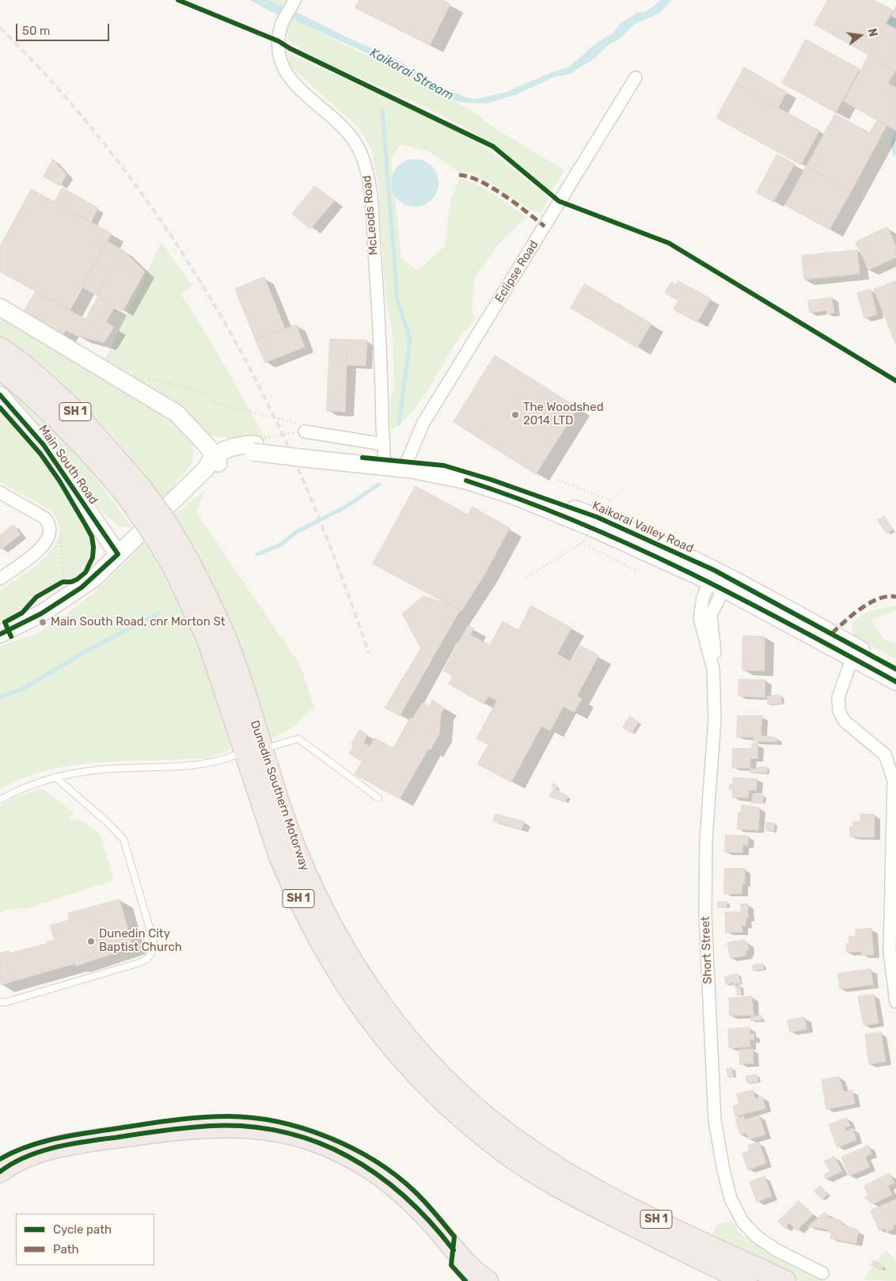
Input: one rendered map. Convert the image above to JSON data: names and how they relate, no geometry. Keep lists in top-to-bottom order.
{
  "streets": {
    "highway": ["SH 1", "Dunedin Southern Motorway"],
    "main road": ["Main South Road", "Kaikorai Valley Road"],
    "street": ["McLeods Road", "Eclipse Road", "Short Street"]
  },
  "crossings": [
    ["McLeods Road", "Kaikorai Valley Road"],
    ["Eclipse Road", "Kaikorai Valley Road"],
    ["Kaikorai Valley Road", "Short Street"]
  ],
  "water": ["Kaikorai Stream"],
  "places": ["The Woodshed 2014 LTD", "Main South Road, cnr Morton St", "Dunedin City Baptist Church"],
  "legend": ["Cycle path", "Path"],
  "scale_bar": "50 m",
  "north": "right"
}
